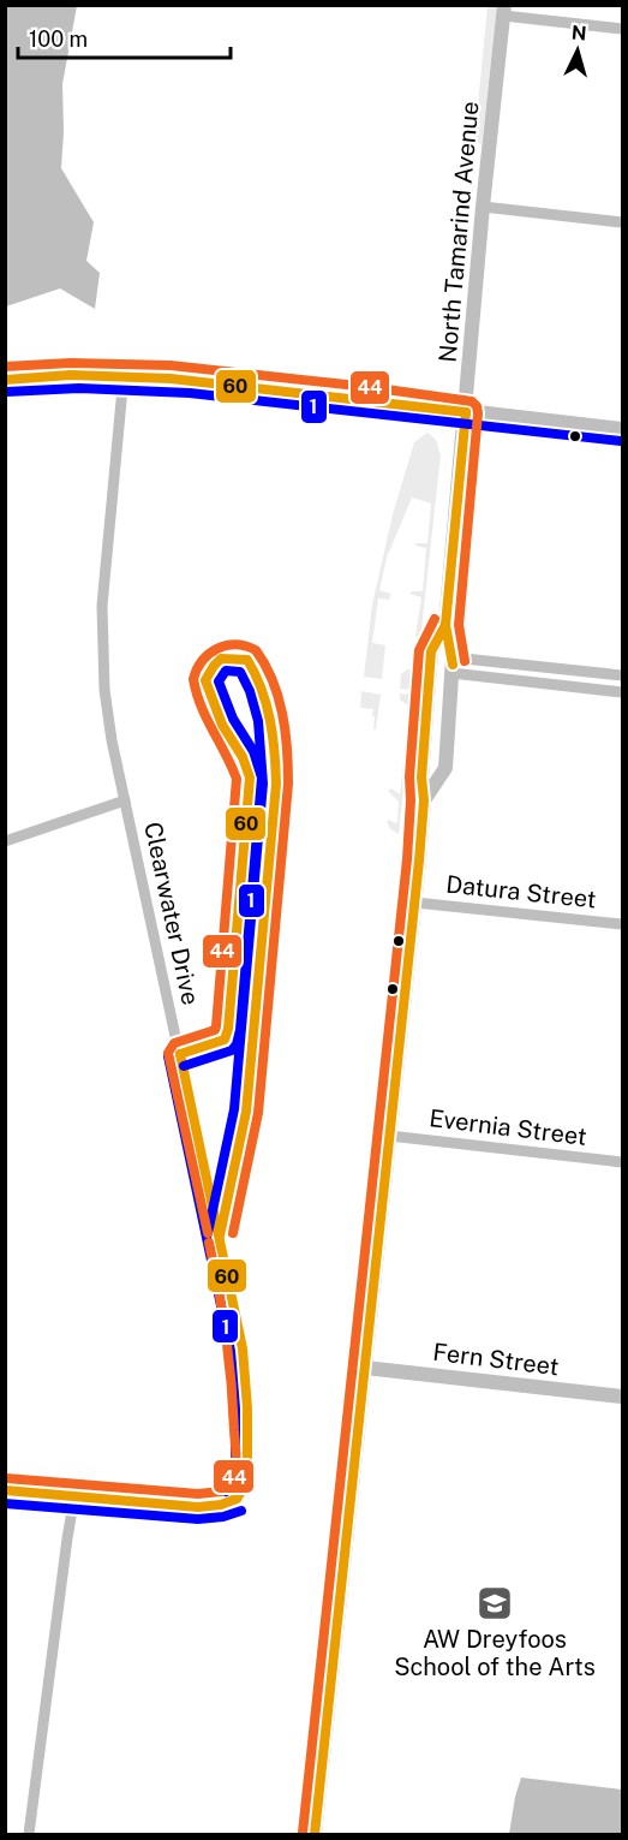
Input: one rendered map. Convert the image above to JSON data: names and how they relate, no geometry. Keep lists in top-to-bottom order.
{
  "streets": {
    "street": [
      "North Tamarind Avenue",
      "Datura Street",
      "Clearwater Drive",
      "Evernia Street",
      "Fern Street"
    ]
  },
  "places": {
    "school or university": ["AW Dreyfoos School of the Arts"]
  },
  "lines": ["transit line 44", "transit line 60", "transit line 1"],
  "scale_bar": "100 m",
  "north": "top"
}
